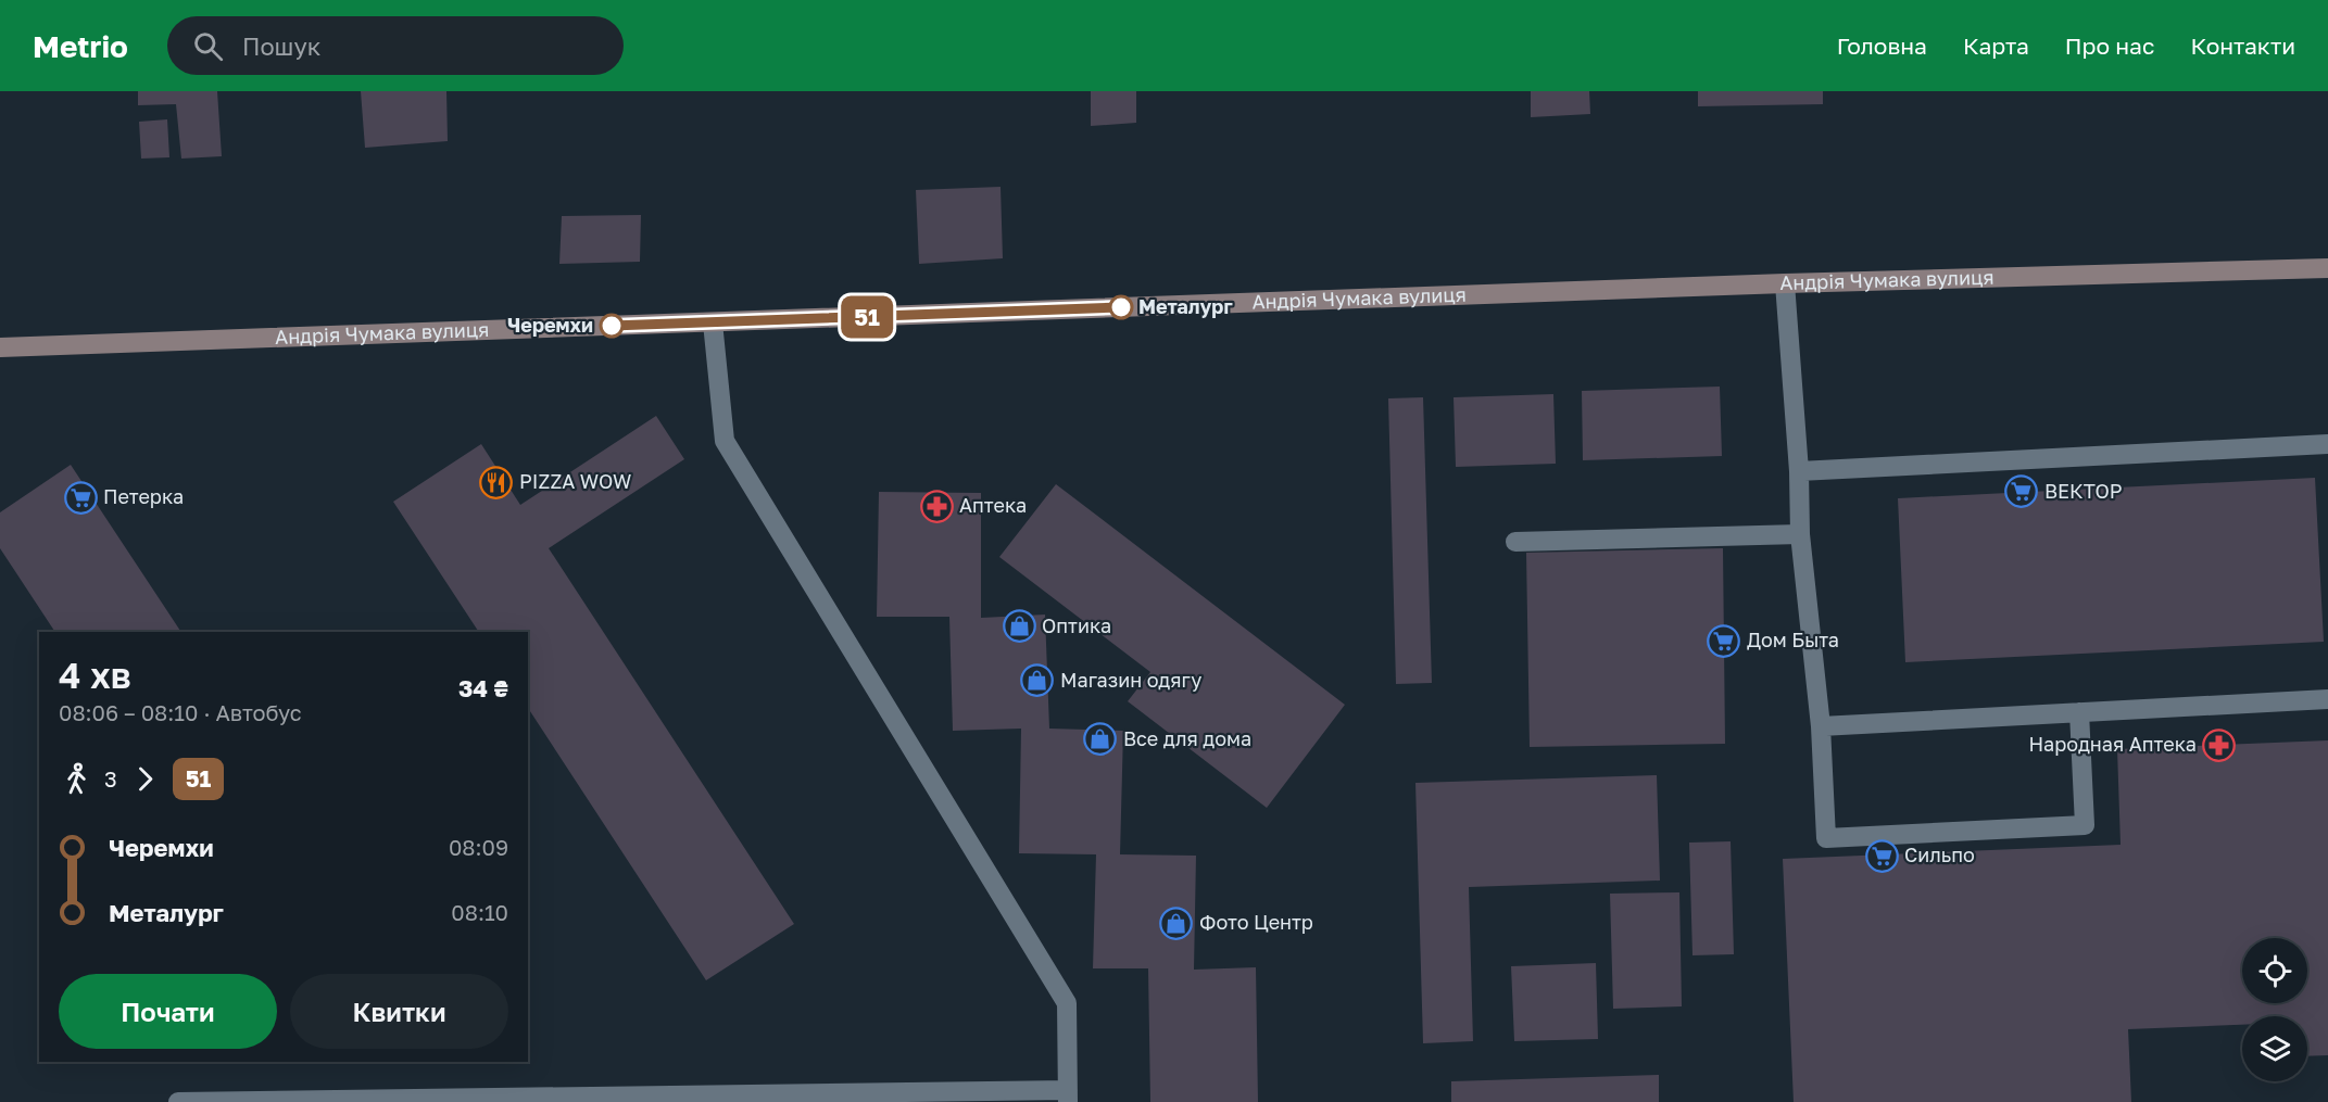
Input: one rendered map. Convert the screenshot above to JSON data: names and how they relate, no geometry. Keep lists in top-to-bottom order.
{
  "streets": {
    "street": ["Андрія Чумака вулиця"]
  },
  "places": {
    "other": ["Металург", "Черемхи"],
    "restaurant": ["PIZZA WOW"],
    "supermarket": [
      "ВЕКТОР",
      "Петерка",
      "Дом Быта",
      "Сильпо"
    ],
    "pharmacy": ["Аптека", "Народная Аптека"],
    "shop": [
      "Оптика",
      "Магазин одягу",
      "Все для дома",
      "Фото Центр"
    ]
  },
  "lines": ["bus line 51"],
  "page": {
    "header": "Metrio",
    "search": "Пошук",
    "nav": [
      "Головна",
      "Карта",
      "Про нас",
      "Контакти"
    ],
    "on_map": "51",
    "heading": ["4 хв", "08:06 – 08:10 · Автобус", "34 ₴"],
    "legs": ["3", "51"],
    "list": [
      {
        "name": "Черемхи",
        "value": "08:09"
      },
      {
        "name": "Металург",
        "value": "08:10"
      }
    ],
    "buttons": ["Почати", "Квитки"]
  }
}
